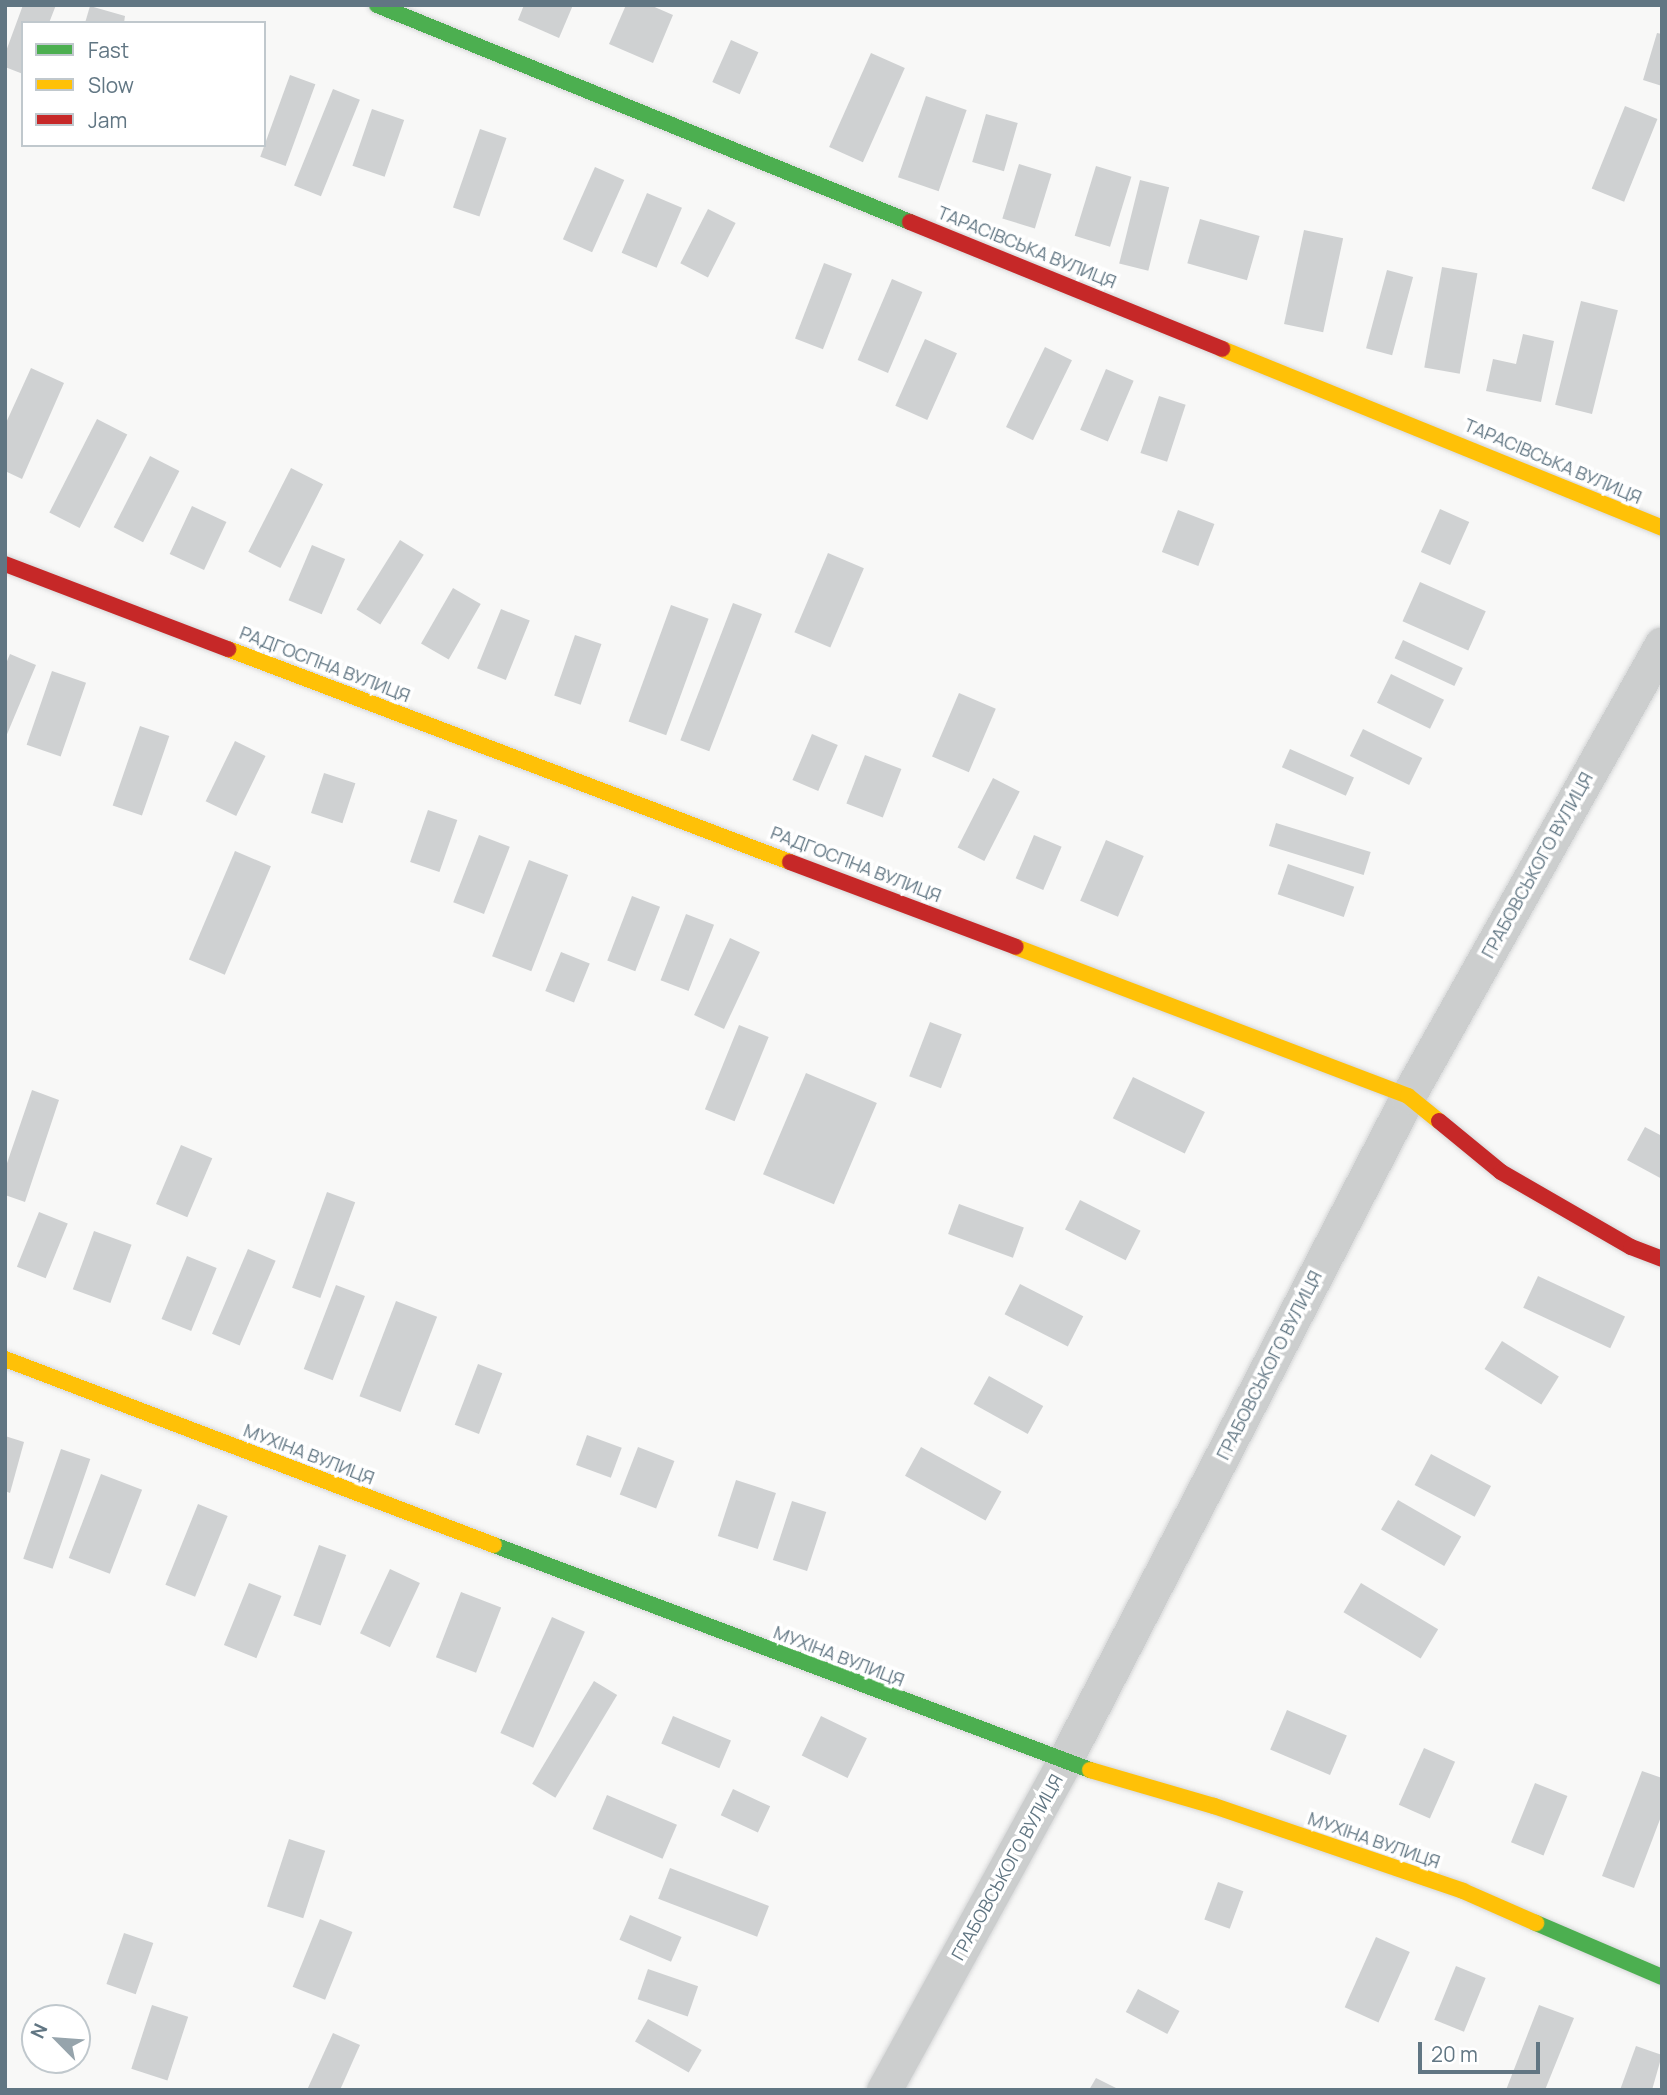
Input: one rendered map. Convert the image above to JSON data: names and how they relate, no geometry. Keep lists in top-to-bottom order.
{
  "streets": {
    "street": [
      "ТАРАСІВСЬКА ВУЛИЦЯ",
      "РАДГОСПНА ВУЛИЦЯ",
      "ГРАБОВСЬКОГО ВУЛИЦЯ",
      "МУХІНА ВУЛИЦЯ"
    ]
  },
  "crossings": [
    ["РАДГОСПНА ВУЛИЦЯ", "ГРАБОВСЬКОГО ВУЛИЦЯ"],
    ["ГРАБОВСЬКОГО ВУЛИЦЯ", "МУХІНА ВУЛИЦЯ"]
  ],
  "legend": ["Fast", "Slow", "Jam"],
  "scale_bar": "20 m",
  "north": "top left"
}
